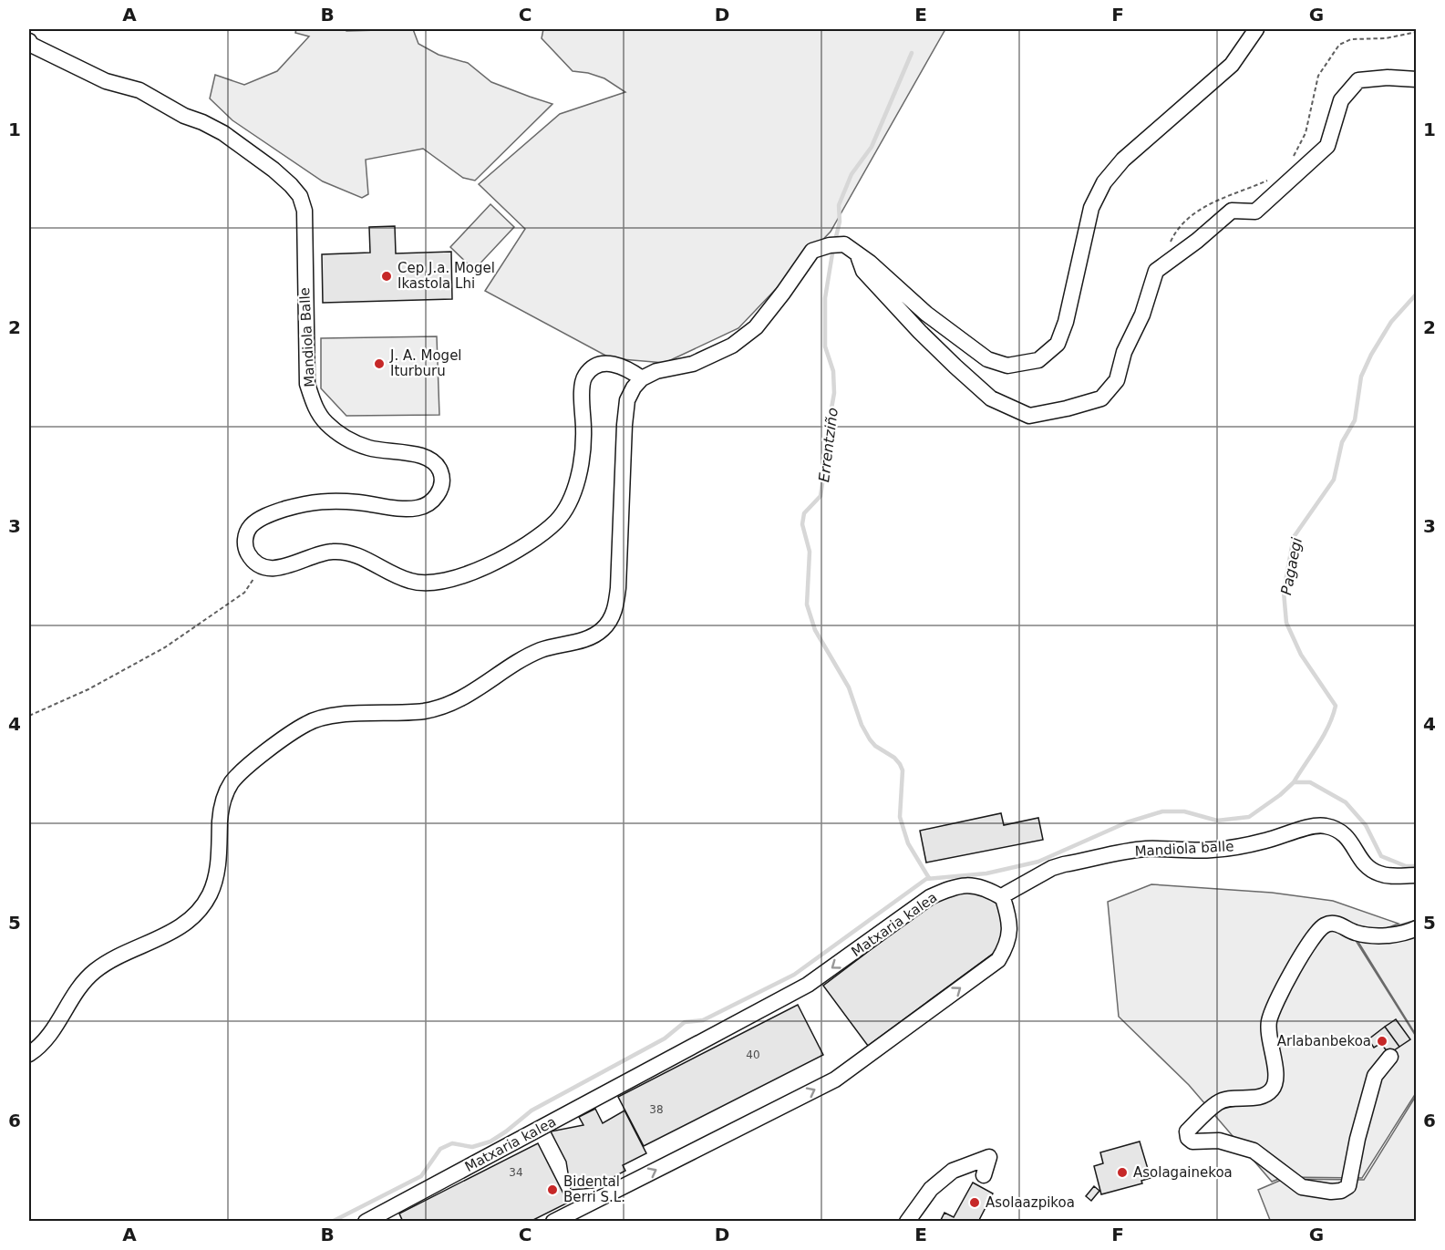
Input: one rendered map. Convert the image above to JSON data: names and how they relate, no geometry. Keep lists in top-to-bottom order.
{
  "streets": {
    "street": ["Mandiola Balle", "Mandiola balle", "Matxaria kalea"]
  },
  "crossings": [
    ["Mandiola balle", "Matxaria kalea"]
  ],
  "water": ["Errentziño", "Pagaegi"],
  "places": [
    "Cep J.a. Mogel Ikastola Lhi",
    "J. A. Mogel Iturburu",
    "Arlabanbekoa",
    "Asolagainekoa",
    "Bidental Berri S.L.",
    "Asolaazpikoa"
  ],
  "house_numbers": ["40", "38", "34"],
  "grid": {
    "columns": [
      "A",
      "B",
      "C",
      "D",
      "E",
      "F",
      "G"
    ],
    "rows": [
      "1",
      "2",
      "3",
      "4",
      "5",
      "6"
    ]
  }
}
